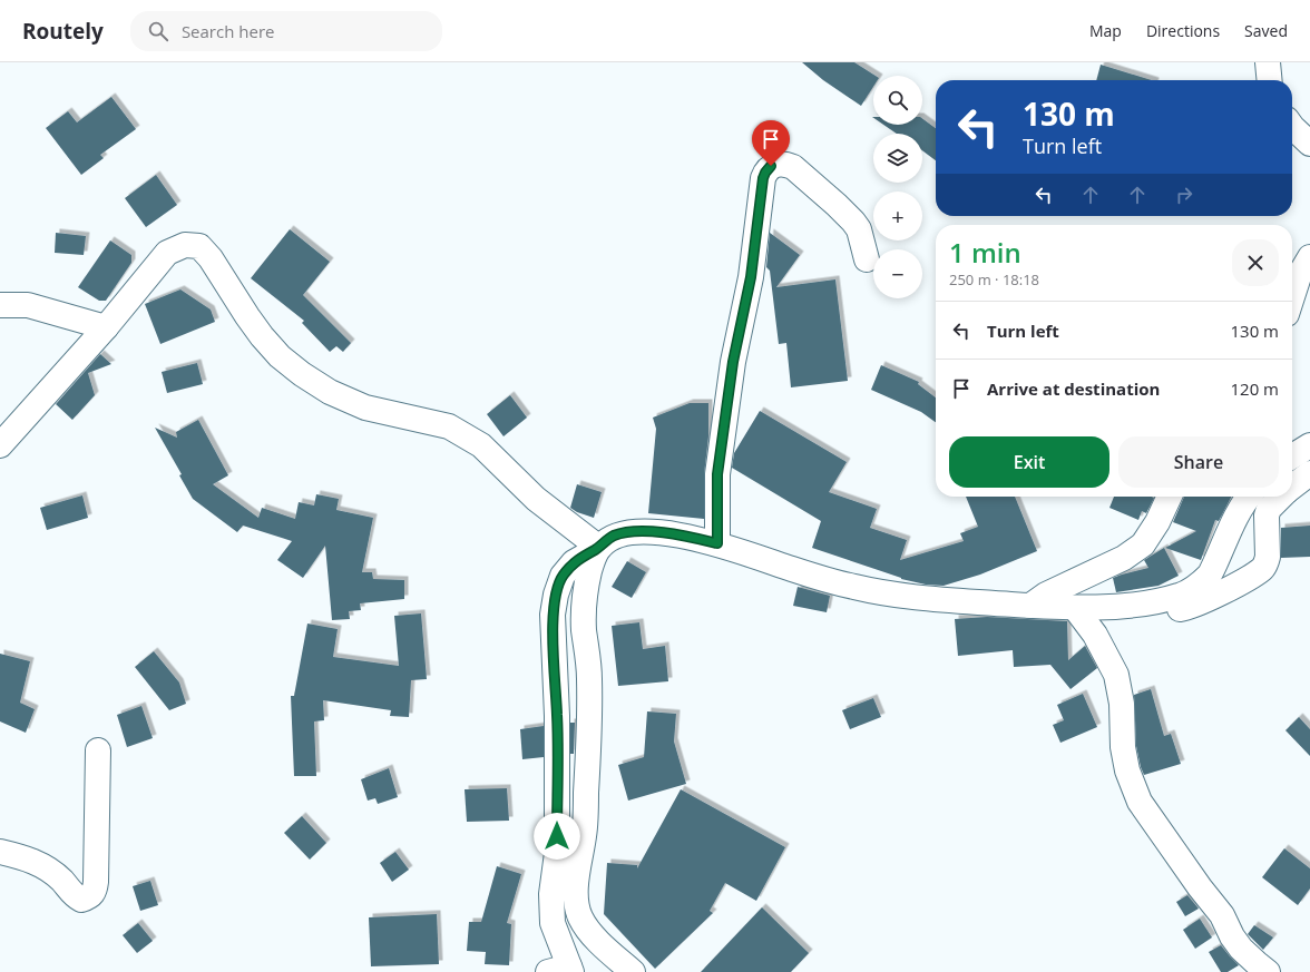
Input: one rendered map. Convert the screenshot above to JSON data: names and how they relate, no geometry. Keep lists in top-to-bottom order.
{
  "page": {
    "header": "Routely",
    "search": "Search here",
    "nav": ["Map", "Directions", "Saved"],
    "map_buttons": ["+", "−"],
    "turn": ["130 m", "Turn left"],
    "heading": ["1 min", "250 m · 18:18"],
    "list": [
      {
        "name": "Turn left",
        "value": "130 m"
      },
      {
        "name": "Arrive at destination",
        "value": "120 m"
      }
    ],
    "buttons": ["Exit", "Share"]
  }
}
